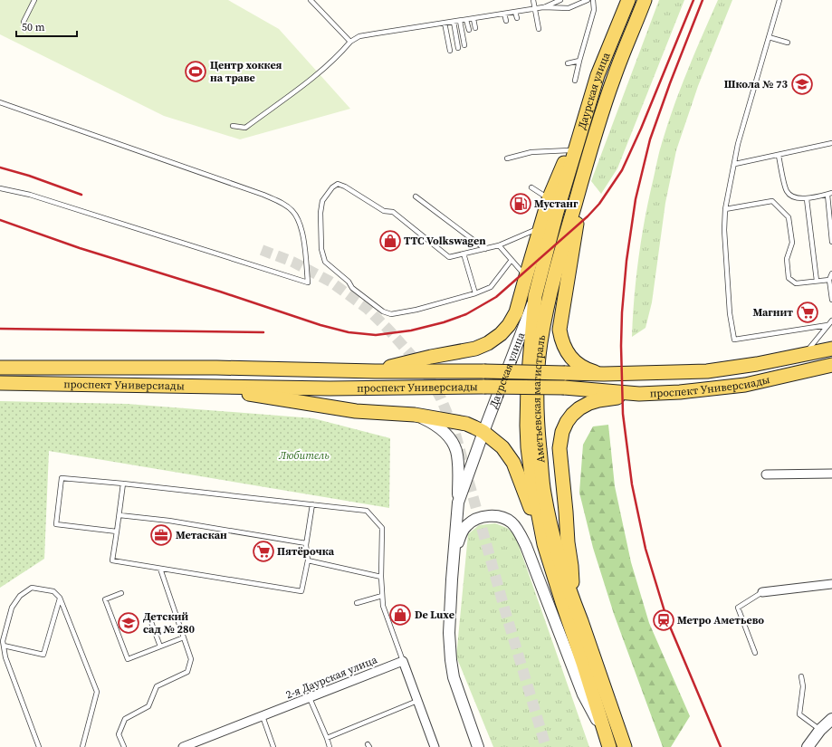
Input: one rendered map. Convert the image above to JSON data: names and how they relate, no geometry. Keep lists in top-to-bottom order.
{
  "streets": {
    "main road": ["Даурская улица", "проспект Универсиады", "Аметьевская магистраль"],
    "street": ["2-я Даурская улица"]
  },
  "crossings": [
    ["Даурская улица", "Аметьевская магистраль"]
  ],
  "parks": ["Любитель"],
  "places": {
    "sports": ["Центр хоккея на траве"],
    "school or university": ["Школа № 73", "Детский сад № 280"],
    "fuel station": ["Мустанг"],
    "shop": ["ТТС Volkswagen", "De Luxe"],
    "supermarket": ["Магнит", "Пятёрочка"],
    "office": ["Метаскан"],
    "station": ["Метро Аметьево"]
  },
  "scale_bar": "50 m"
}
